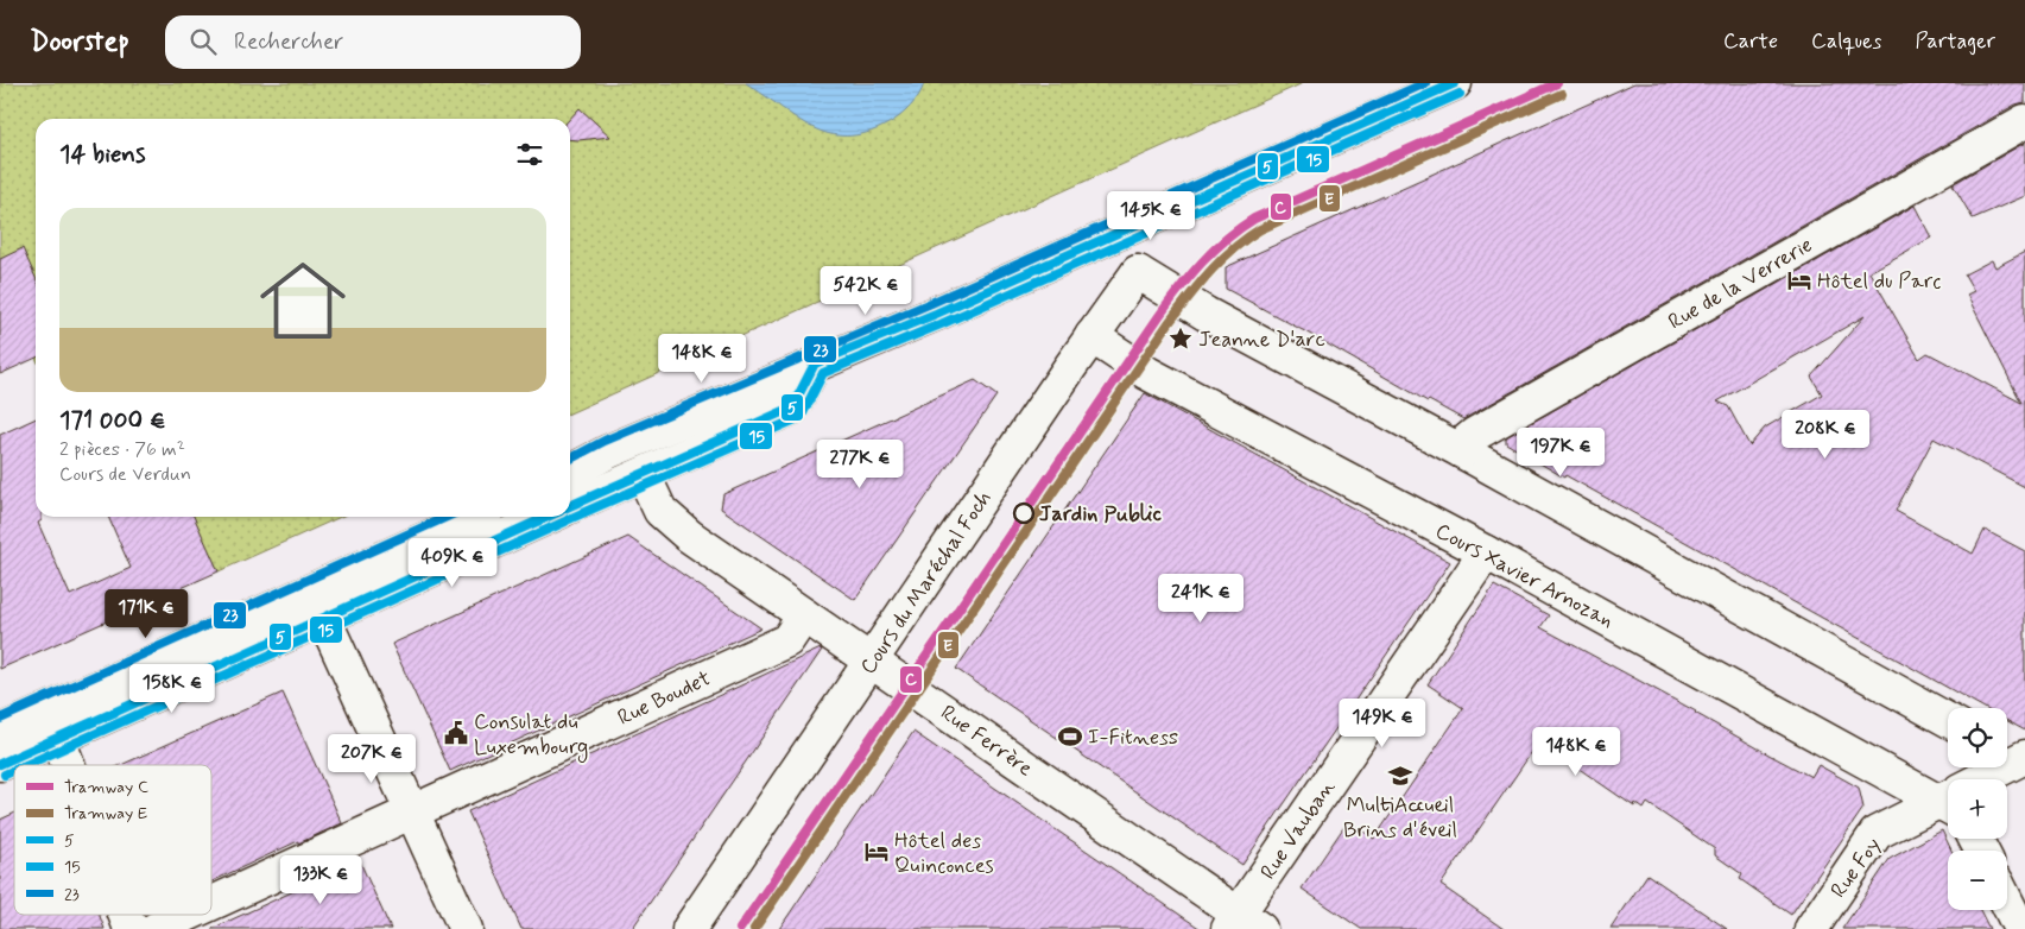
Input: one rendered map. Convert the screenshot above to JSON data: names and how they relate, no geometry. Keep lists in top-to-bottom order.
{
  "streets": {
    "street": [
      "Rue de la Verrerie",
      "Cours Xavier Arnozan",
      "Cours du Maréchal Foch",
      "Rue Boudet",
      "Rue Ferrère",
      "Rue Vauban",
      "Rue Foy"
    ]
  },
  "crossings": [
    ["Cours Xavier Arnozan", "Cours du Maréchal Foch"],
    ["Cours Xavier Arnozan", "Rue Vauban"],
    ["Cours du Maréchal Foch", "Rue Ferrère"],
    ["Rue Boudet", "Rue Ferrère"],
    ["Rue Ferrère", "Rue Vauban"]
  ],
  "places": {
    "hotel": ["Hôtel du Parc", "Hôtel des Quinconces"],
    "place": ["Jeanne D'arc"],
    "other": ["Jardin Public"],
    "public building": ["Consulat du Luxembourg"],
    "sports": ["I-Fitness"],
    "school or university": ["MultiAccueil Brins d'éveil"]
  },
  "lines": [
    "tram line C",
    "transit line 5",
    "transit line 23",
    "tram line E",
    "transit line 15"
  ],
  "legend": [
    "Tramway C",
    "Tramway E",
    "5",
    "15",
    "23"
  ],
  "page": {
    "header": "Doorstep",
    "search": "Rechercher",
    "nav": ["Carte", "Calques", "Partager"],
    "heading": "14 biens",
    "list": [
      {
        "name": "171 000 €",
        "note": "2 pièces · 76 m² · Cours de Verdun"
      }
    ],
    "price": [
      "145K €",
      "542K €",
      "148K €",
      "208K €",
      "197K €",
      "277K €",
      "409K €",
      "241K €",
      "171K €",
      "158K €",
      "149K €",
      "148K €",
      "207K €",
      "133K €"
    ],
    "map_buttons": ["+", "−"]
  }
}
